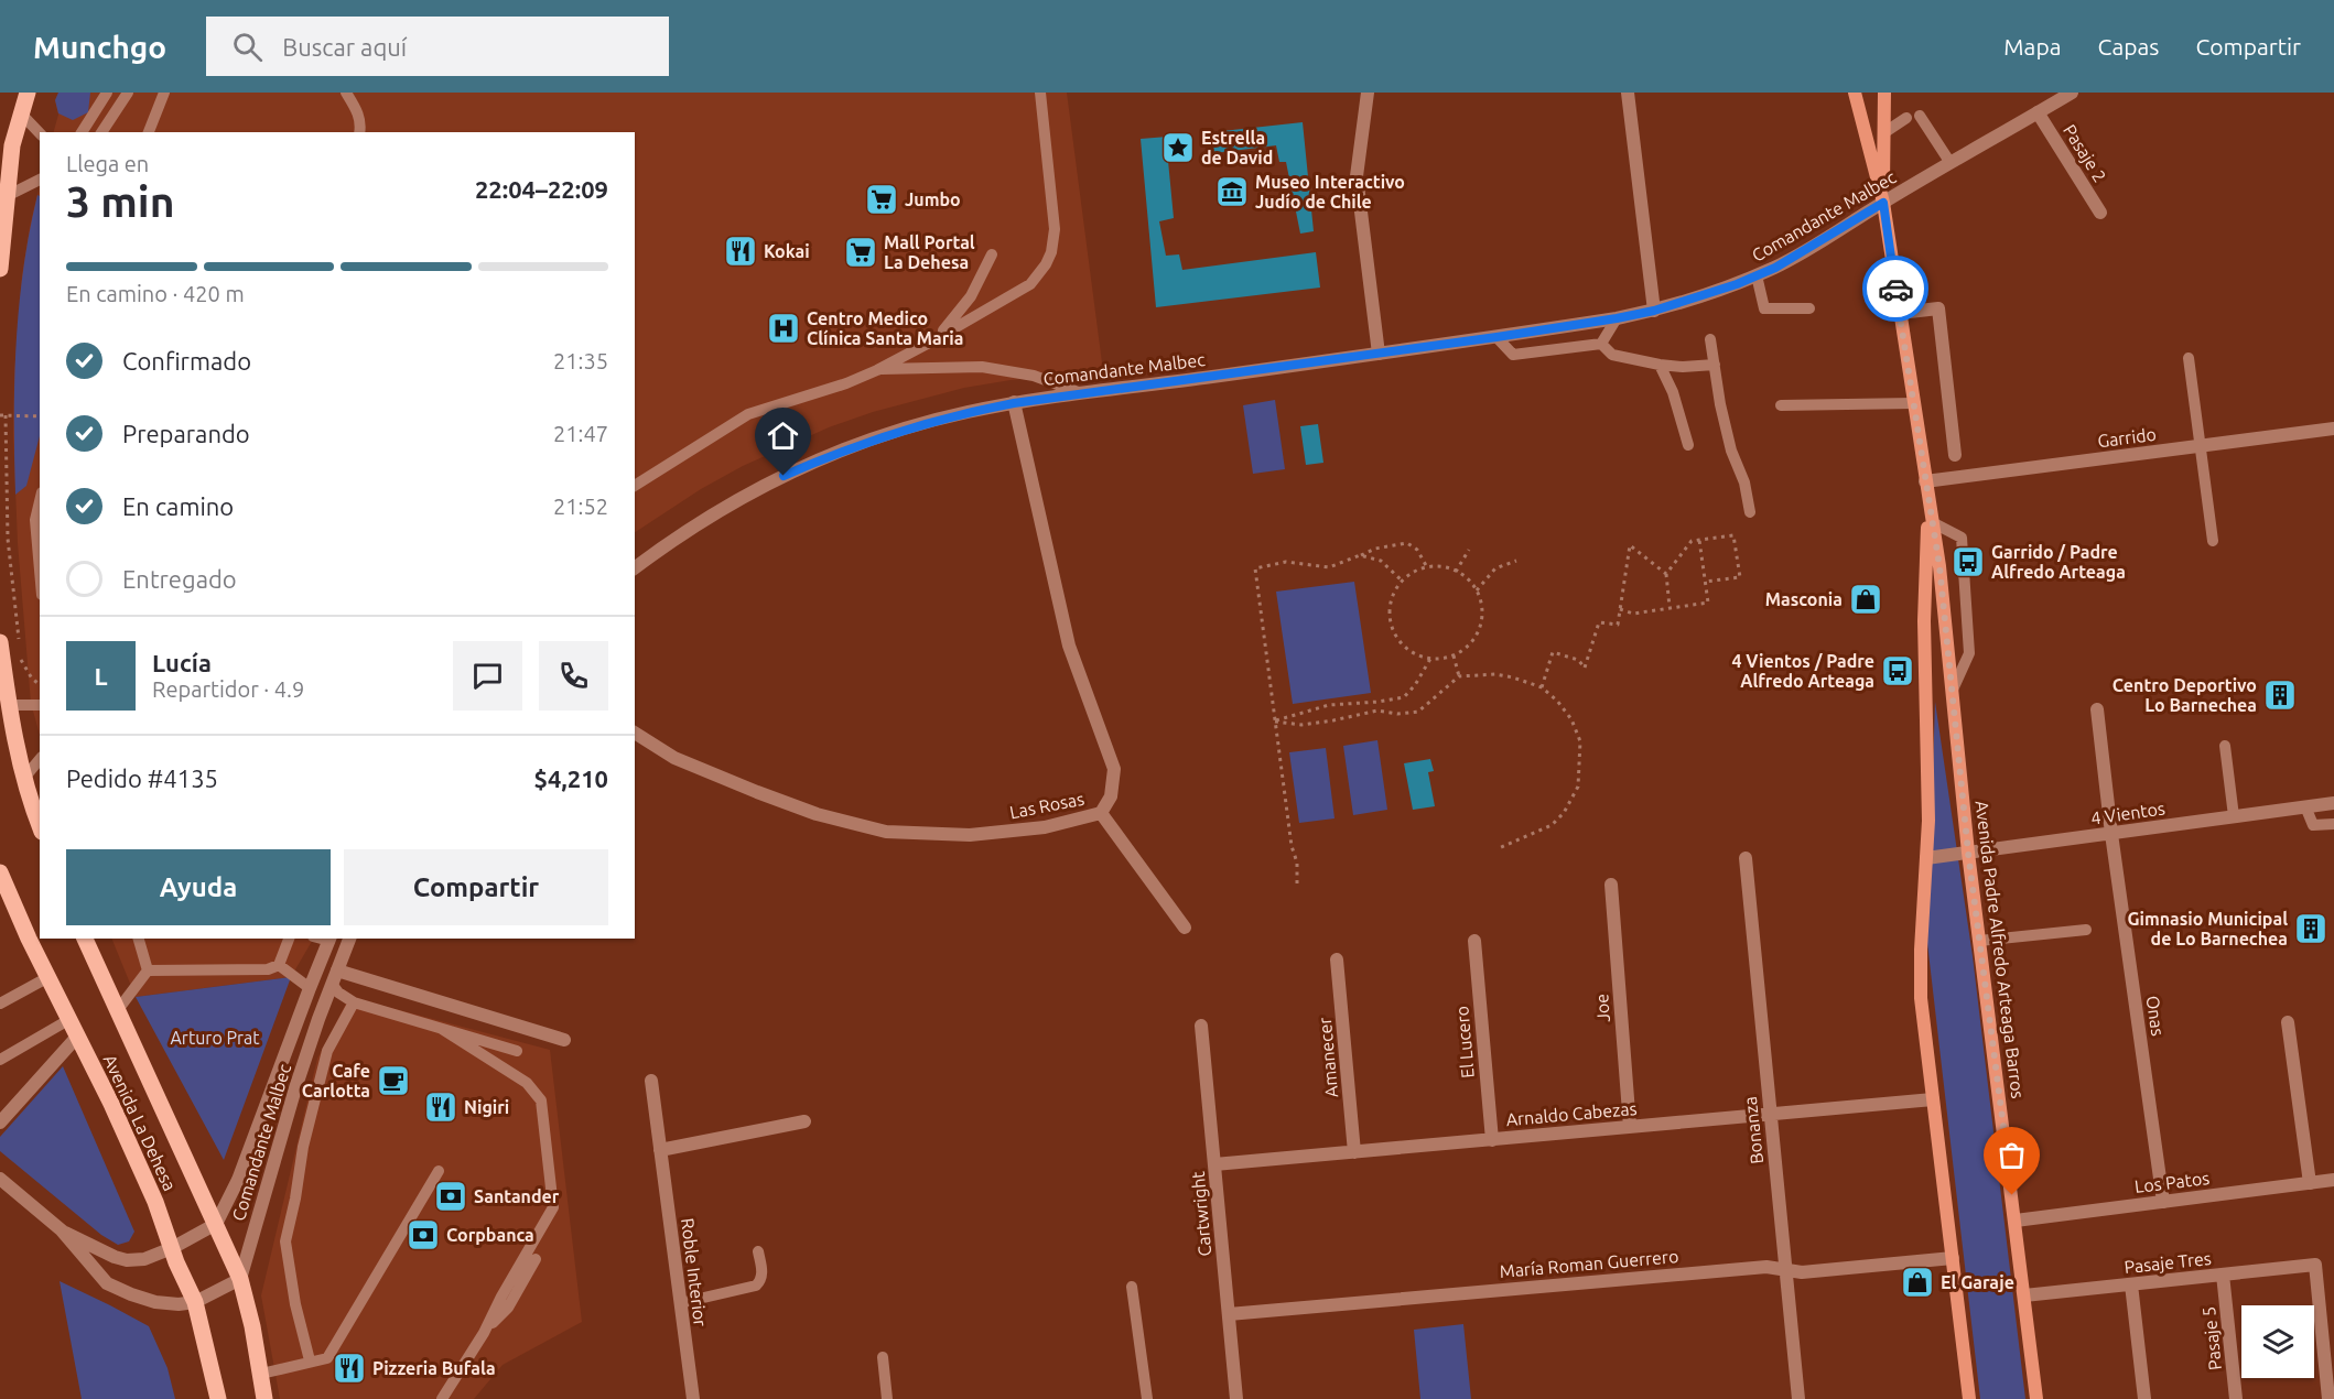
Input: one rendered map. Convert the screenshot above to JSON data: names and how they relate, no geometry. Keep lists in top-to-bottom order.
{
  "streets": {
    "main road": ["Avenida Padre Alfredo Arteaga Barros", "Avenida La Dehesa"],
    "street": [
      "Pasaje 2",
      "Comandante Malbec",
      "Garrido",
      "Las Rosas",
      "4 Vientos",
      "Joe",
      "Onas",
      "El Lucero",
      "Amanecer",
      "Arnaldo Cabezas",
      "Bonanza",
      "Los Patos",
      "Cartwright",
      "Pasaje Tres",
      "María Roman Guerrero",
      "Roble Interior",
      "Pasaje 5"
    ]
  },
  "crossings": [
    ["Pasaje 2", "Comandante Malbec"],
    ["Comandante Malbec", "Las Rosas"],
    ["Comandante Malbec", "Avenida Padre Alfredo Arteaga Barros"],
    ["Comandante Malbec", "Avenida La Dehesa"],
    ["Garrido", "Avenida Padre Alfredo Arteaga Barros"],
    ["4 Vientos", "Avenida Padre Alfredo Arteaga Barros"],
    ["4 Vientos", "Onas"],
    ["Avenida Padre Alfredo Arteaga Barros", "Arnaldo Cabezas"],
    ["Avenida Padre Alfredo Arteaga Barros", "Los Patos"],
    ["Avenida Padre Alfredo Arteaga Barros", "Pasaje Tres"],
    ["Avenida Padre Alfredo Arteaga Barros", "María Roman Guerrero"],
    ["Joe", "Arnaldo Cabezas"],
    ["Onas", "Los Patos"],
    ["El Lucero", "Arnaldo Cabezas"],
    ["Amanecer", "Arnaldo Cabezas"],
    ["Arnaldo Cabezas", "Bonanza"],
    ["Arnaldo Cabezas", "Cartwright"],
    ["Bonanza", "María Roman Guerrero"],
    ["Cartwright", "María Roman Guerrero"],
    ["Pasaje Tres", "Pasaje 5"]
  ],
  "parks": ["Arturo Prat"],
  "places": {
    "place": ["Estrella de David"],
    "museum": ["Museo Interactivo Judío de Chile"],
    "supermarket": ["Jumbo", "Mall Portal La Dehesa"],
    "restaurant": ["Kokai", "Nigiri", "Pizzeria Bufala"],
    "hospital": ["Centro Medico Clínica Santa Maria"],
    "bus stop": ["Garrido / Padre Alfredo Arteaga", "4 Vientos / Padre Alfredo Arteaga"],
    "shop": ["Masconia", "El Garaje"],
    "building": ["Centro Deportivo Lo Barnechea", "Gimnasio Municipal de Lo Barnechea"],
    "cafe": ["Cafe Carlotta"],
    "bank": ["Santander", "Corpbanca"]
  },
  "page": {
    "header": "Munchgo",
    "search": "Buscar aquí",
    "nav": ["Mapa", "Capas", "Compartir"],
    "heading": ["3 min", "Llega en", "22:04–22:09"],
    "panel": [
      "Lucía",
      "Repartidor · 4.9",
      "Pedido #4135",
      "$4,210"
    ],
    "bar": "En camino · 420 m",
    "list": [
      ["Confirmado", "21:35"],
      ["Preparando", "21:47"],
      ["En camino", "21:52"],
      "Entregado"
    ],
    "round": "L",
    "buttons": ["Ayuda", "Compartir"]
  }
}
